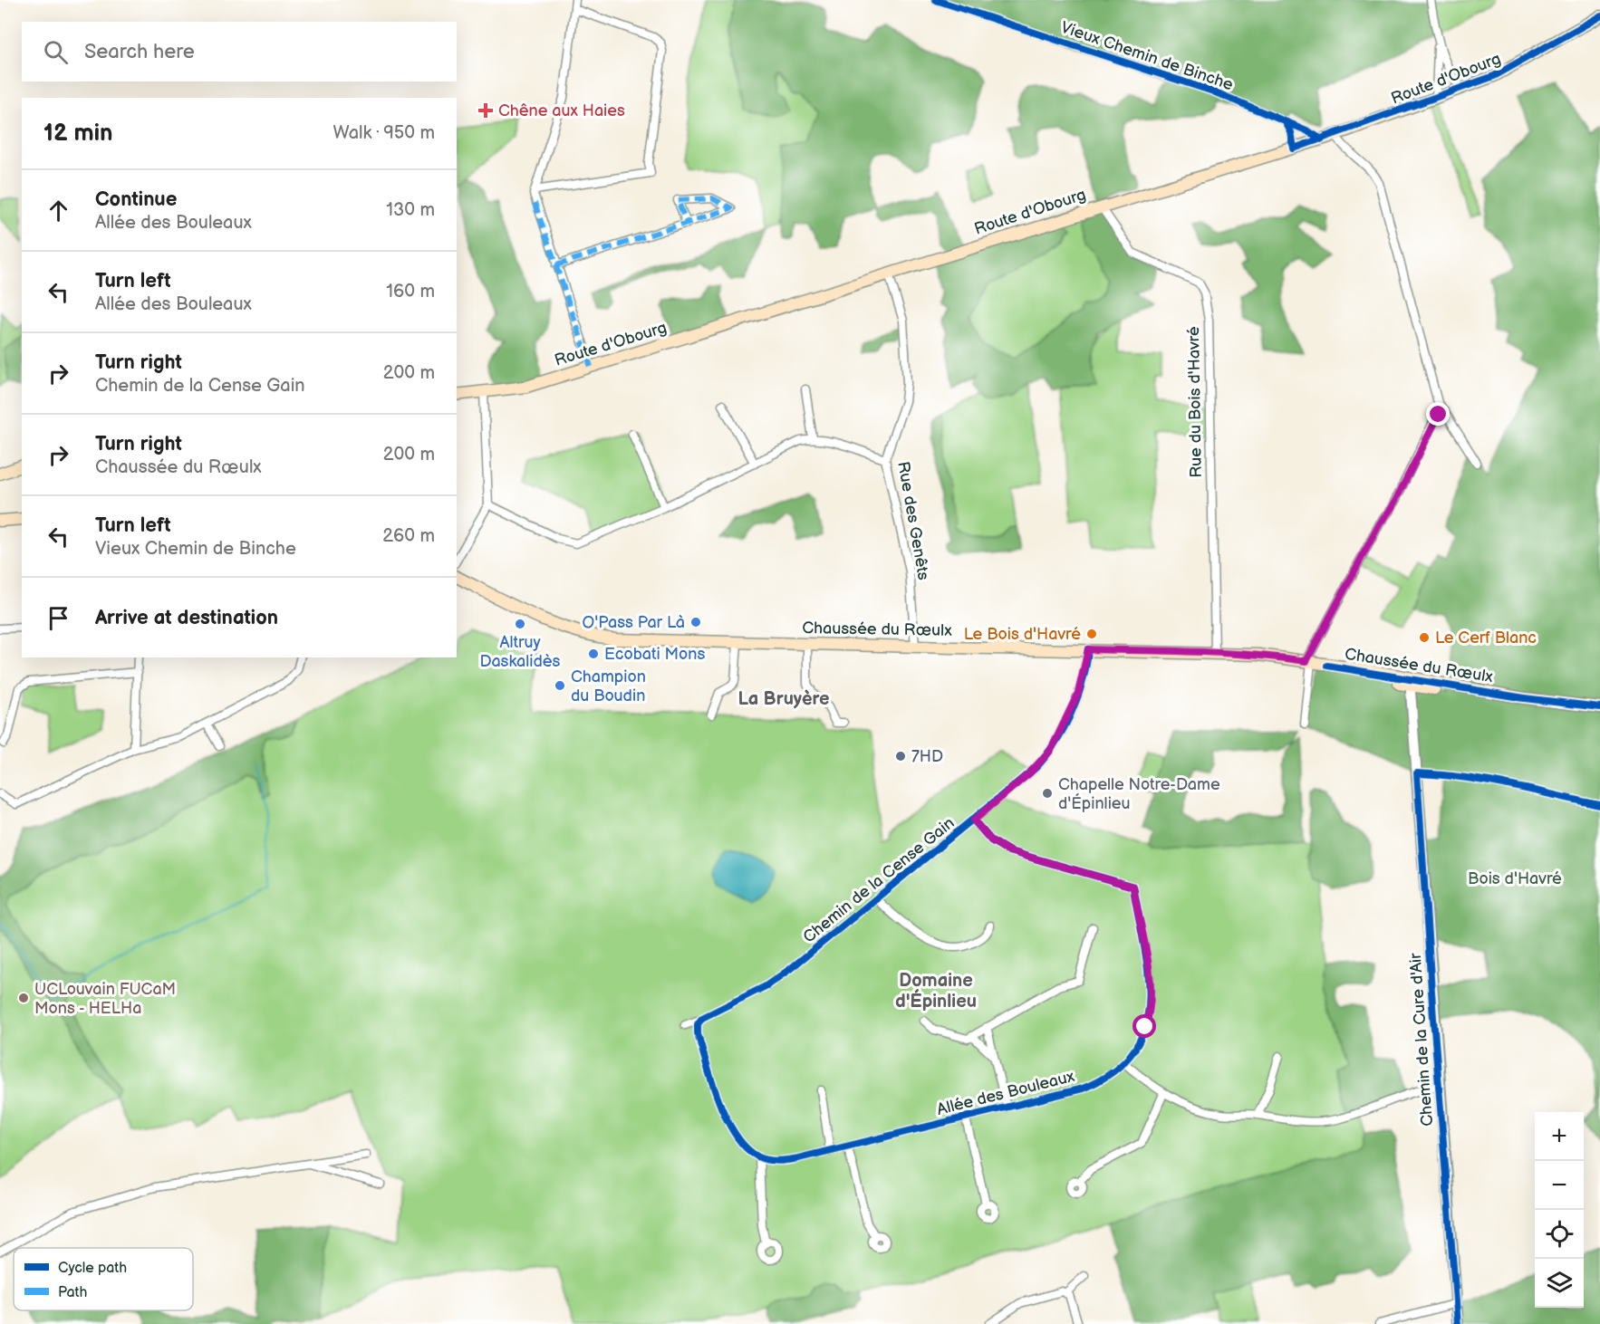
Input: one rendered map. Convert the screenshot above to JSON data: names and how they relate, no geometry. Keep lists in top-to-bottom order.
{
  "streets": {
    "main road": ["Route d'Obourg", "Chaussée du Rœulx"],
    "street": [
      "Vieux Chemin de Binche",
      "Rue du Bois d'Havré",
      "Rue des Genêts",
      "Chemin de la Cense Gain",
      "Chemin de la Cure d'Air",
      "Allée des Bouleaux"
    ]
  },
  "crossings": [
    ["Vieux Chemin de Binche", "Route d'Obourg"],
    ["Route d'Obourg", "Rue du Bois d'Havré"],
    ["Route d'Obourg", "Rue des Genêts"],
    ["Rue du Bois d'Havré", "Chaussée du Rœulx"],
    ["Rue des Genêts", "Chaussée du Rœulx"],
    ["Chaussée du Rœulx", "Chemin de la Cense Gain"],
    ["Chaussée du Rœulx", "Chemin de la Cure d'Air"],
    ["Chemin de la Cense Gain", "Allée des Bouleaux"]
  ],
  "districts": ["La Bruyère", "Domaine d'Épinlieu"],
  "parks": ["Bois d'Havré"],
  "places": {
    "health": ["Chêne aux Haies"],
    "other": [
      "O'Pass Par Là",
      "Altruy Daskalidès",
      "Le Bois d'Havré",
      "Le Cerf Blanc",
      "Ecobati Mons",
      "Champion du Boudin",
      "7HD",
      "Chapelle Notre-Dame d'Épinlieu",
      "UCLouvain FUCaM Mons - HELHa"
    ]
  },
  "legend": ["Cycle path", "Path"],
  "page": {
    "search": "Search here",
    "heading": ["12 min", "Walk · 950 m"],
    "list": [
      ["Continue", "Allée des Bouleaux", "130 m"],
      ["Turn left", "Allée des Bouleaux", "160 m"],
      ["Turn right", "Chemin de la Cense Gain", "200 m"],
      ["Turn right", "Chaussée du Rœulx", "200 m"],
      ["Turn left", "Vieux Chemin de Binche", "260 m"],
      "Arrive at destination"
    ],
    "map_buttons": ["+", "−"]
  }
}
